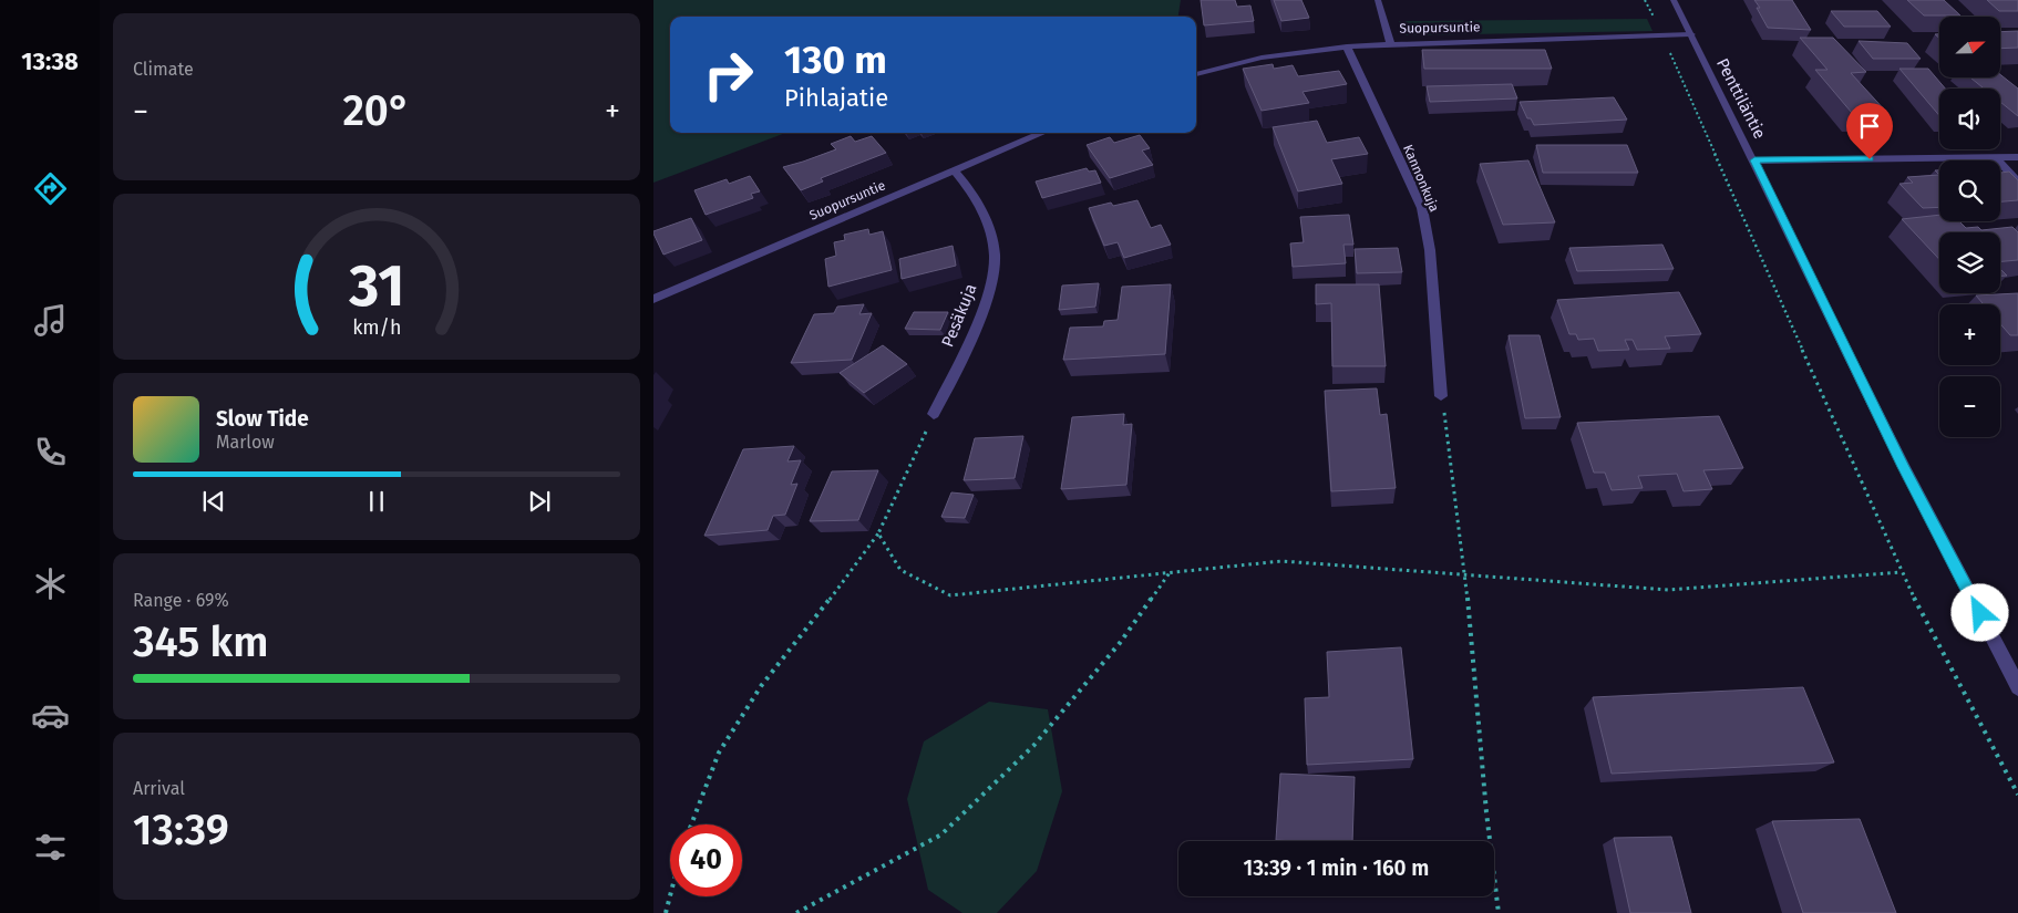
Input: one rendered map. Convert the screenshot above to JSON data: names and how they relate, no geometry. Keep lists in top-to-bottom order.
{
  "streets": {
    "street": [
      "Suopursuntie",
      "Penttiläntie",
      "Kannonkuja",
      "Pesäkuja"
    ]
  },
  "crossings": [
    ["Suopursuntie", "Penttiläntie"],
    ["Suopursuntie", "Kannonkuja"],
    ["Suopursuntie", "Pesäkuja"]
  ],
  "north": "right",
  "page": {
    "tabs": "13:38",
    "tile": [
      "Climate",
      ["Range · 69%", "345 km"],
      ["Arrival", "13:39"]
    ],
    "map_buttons": ["+", "−"],
    "turn": ["130 m", "Pihlajatie"],
    "heat": ["−", "20°", "+"],
    "song": ["Slow Tide", "Marlow"],
    "limit": "40",
    "trip": "13:39 · 1 min · 160 m",
    "gauge": ["31", "km/h"]
  }
}
